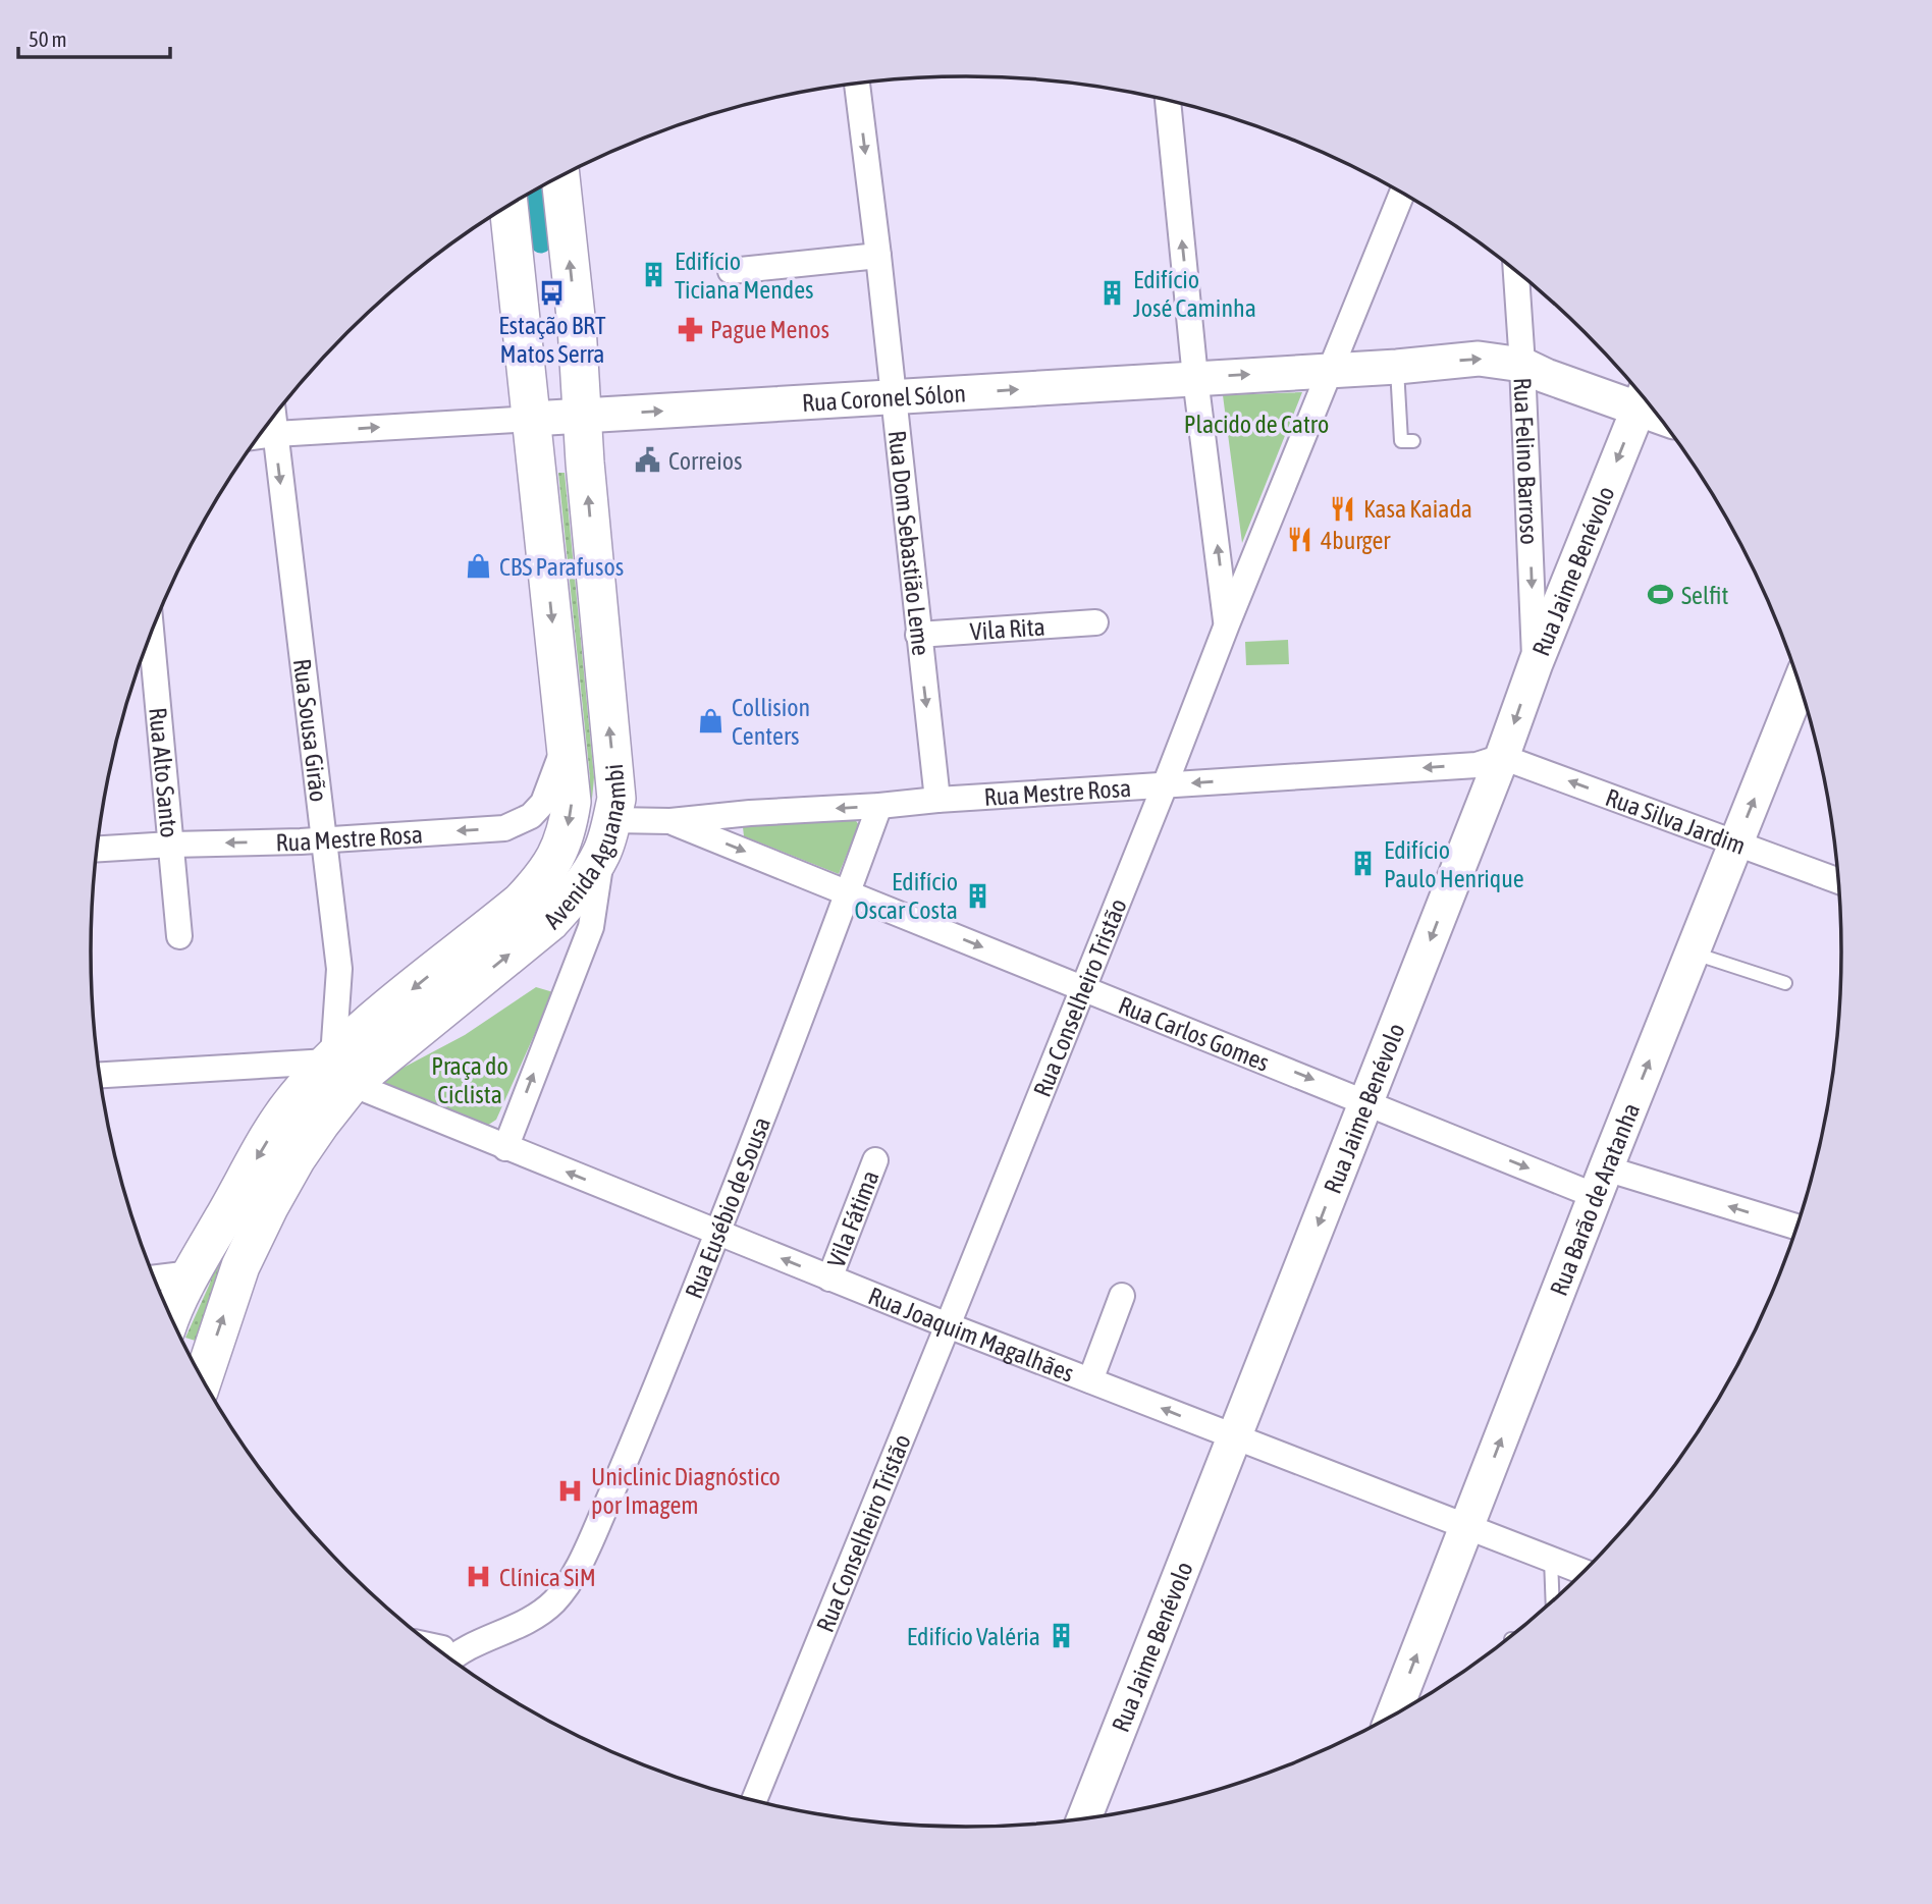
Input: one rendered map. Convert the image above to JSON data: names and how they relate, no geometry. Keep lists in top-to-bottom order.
{
  "streets": {
    "main road": ["Avenida Aguanambi"],
    "street": [
      "Rua Coronel Sólon",
      "Rua Felino Barroso",
      "Rua Dom Sebastião Leme",
      "Rua Jaime Benévolo",
      "Vila Rita",
      "Rua Sousa Girão",
      "Rua Alto Santo",
      "Rua Mestre Rosa",
      "Rua Silva Jardim",
      "Rua Conselheiro Tristão",
      "Rua Carlos Gomes",
      "Rua Barão de Aratanha",
      "Rua Eusébio de Sousa",
      "Vila Fátima",
      "Rua Joaquim Magalhães"
    ]
  },
  "crossings": [
    ["Rua Coronel Sólon", "Rua Felino Barroso"],
    ["Rua Coronel Sólon", "Rua Dom Sebastião Leme"],
    ["Rua Coronel Sólon", "Rua Jaime Benévolo"],
    ["Rua Coronel Sólon", "Rua Sousa Girão"],
    ["Rua Coronel Sólon", "Avenida Aguanambi"],
    ["Rua Coronel Sólon", "Rua Conselheiro Tristão"],
    ["Rua Felino Barroso", "Rua Jaime Benévolo"],
    ["Rua Dom Sebastião Leme", "Vila Rita"],
    ["Rua Dom Sebastião Leme", "Rua Mestre Rosa"],
    ["Rua Jaime Benévolo", "Rua Mestre Rosa"],
    ["Rua Jaime Benévolo", "Rua Silva Jardim"],
    ["Rua Jaime Benévolo", "Rua Carlos Gomes"],
    ["Rua Jaime Benévolo", "Rua Joaquim Magalhães"],
    ["Rua Sousa Girão", "Rua Mestre Rosa"],
    ["Rua Sousa Girão", "Avenida Aguanambi"],
    ["Rua Sousa Girão", "Rua Joaquim Magalhães"],
    ["Rua Alto Santo", "Rua Mestre Rosa"],
    ["Rua Mestre Rosa", "Rua Silva Jardim"],
    ["Rua Mestre Rosa", "Avenida Aguanambi"],
    ["Rua Mestre Rosa", "Rua Conselheiro Tristão"],
    ["Rua Mestre Rosa", "Rua Carlos Gomes"],
    ["Rua Mestre Rosa", "Rua Eusébio de Sousa"],
    ["Rua Silva Jardim", "Rua Barão de Aratanha"],
    ["Avenida Aguanambi", "Rua Joaquim Magalhães"],
    ["Rua Conselheiro Tristão", "Rua Carlos Gomes"],
    ["Rua Conselheiro Tristão", "Rua Joaquim Magalhães"],
    ["Rua Carlos Gomes", "Rua Barão de Aratanha"],
    ["Rua Carlos Gomes", "Rua Eusébio de Sousa"],
    ["Rua Barão de Aratanha", "Rua Joaquim Magalhães"],
    ["Rua Eusébio de Sousa", "Rua Joaquim Magalhães"],
    ["Vila Fátima", "Rua Joaquim Magalhães"]
  ],
  "one_way": [
    "Rua Coronel Sólon",
    "Rua Felino Barroso",
    "Rua Dom Sebastião Leme",
    "Rua Jaime Benévolo",
    "Rua Sousa Girão",
    "Rua Mestre Rosa",
    "Rua Silva Jardim",
    "Rua Barão de Aratanha"
  ],
  "parks": ["Placido de Catro", "Praça do Ciclista"],
  "places": {
    "building": [
      "Edifício Ticiana Mendes",
      "Edifício José Caminha",
      "Edifício Paulo Henrique",
      "Edifício Oscar Costa",
      "Edifício Valéria"
    ],
    "bus stop": ["Estação BRT Matos Serra"],
    "pharmacy": ["Pague Menos"],
    "public building": ["Correios"],
    "restaurant": ["Kasa Kaiada", "4burger"],
    "shop": ["CBS Parafusos", "Collision Centers"],
    "sports": ["Selfit"],
    "hospital": ["Uniclinic Diagnóstico por Imagem", "Clínica SiM"]
  },
  "scale_bar": "50 m"
}
